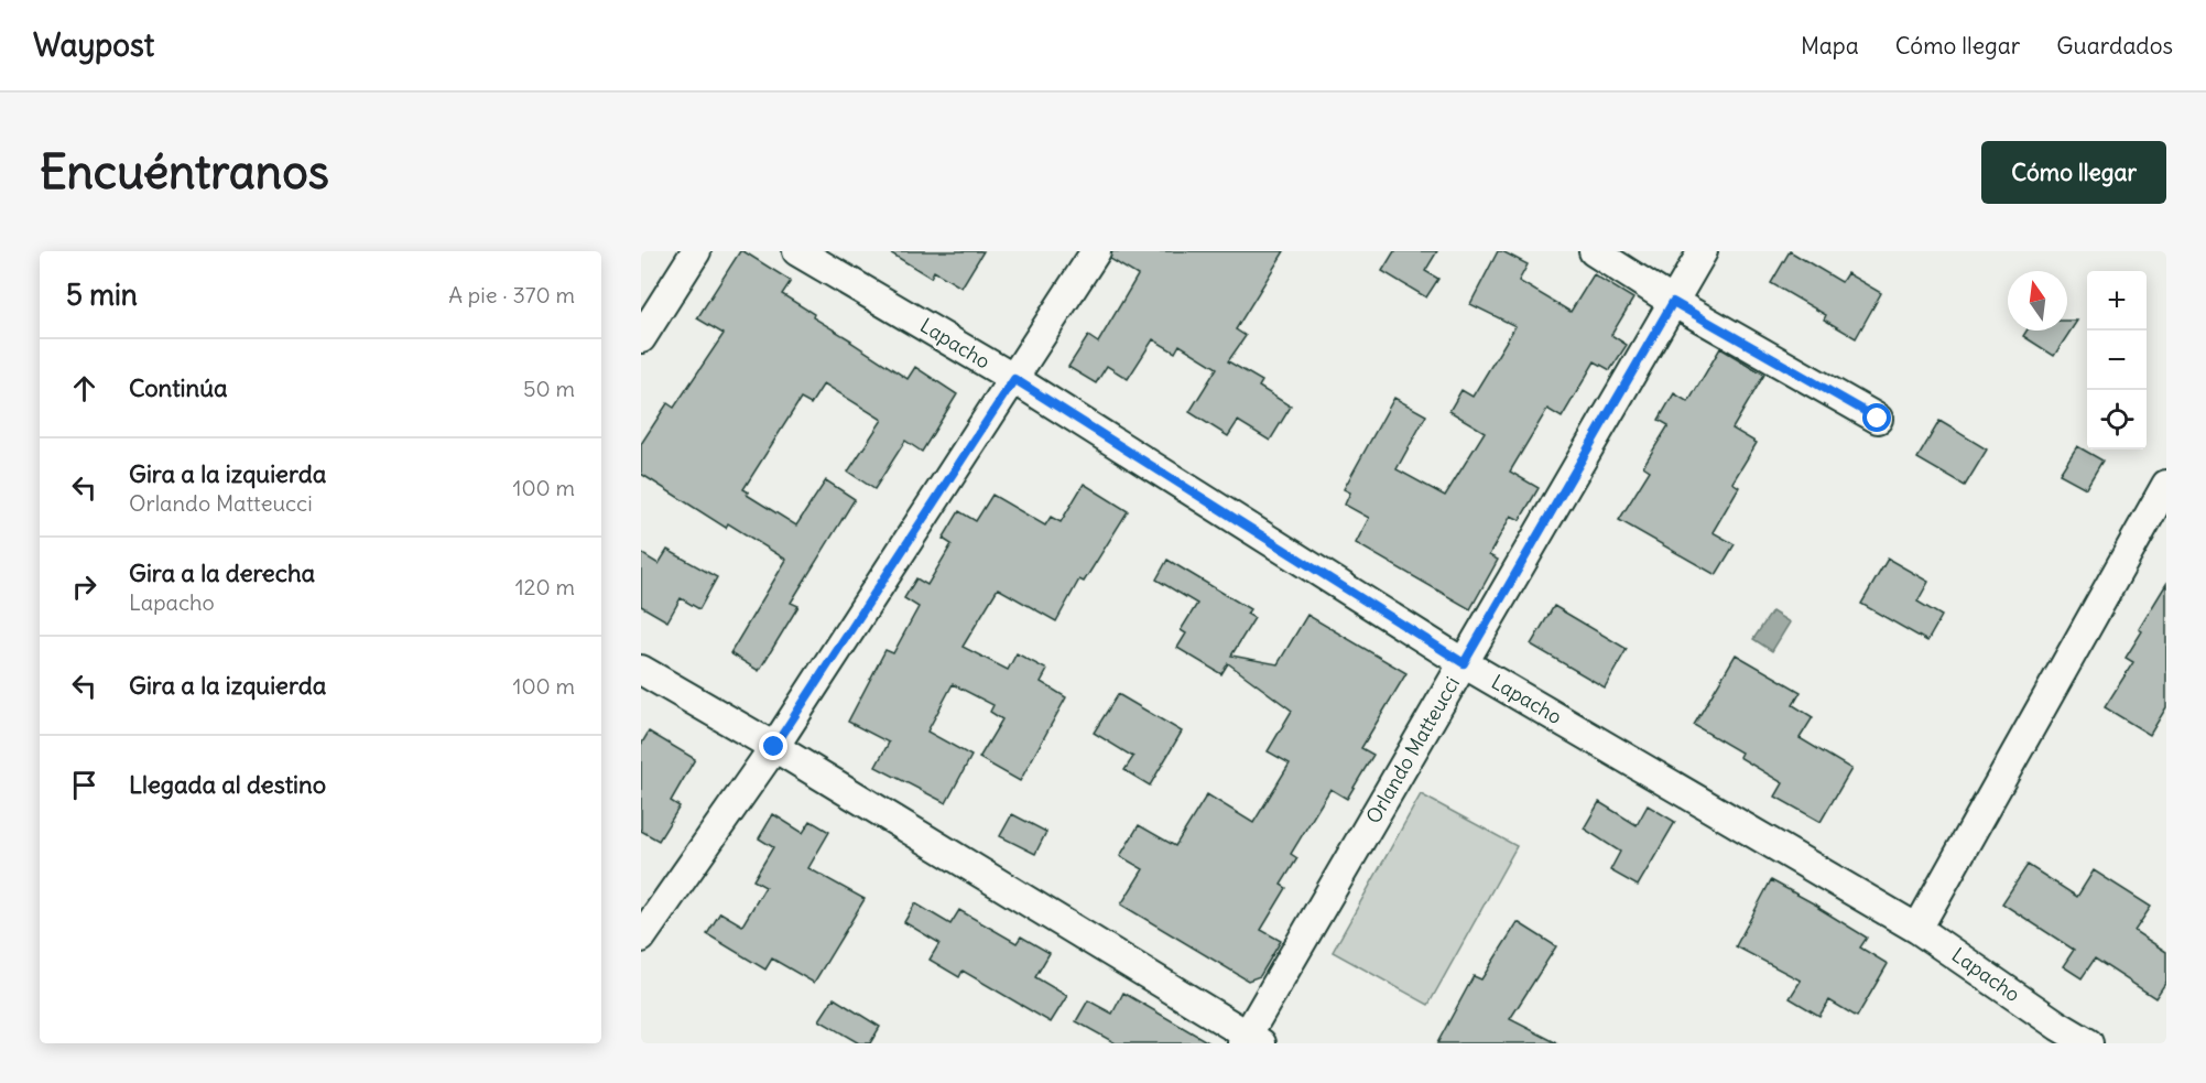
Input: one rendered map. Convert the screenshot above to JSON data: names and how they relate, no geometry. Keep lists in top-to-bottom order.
{
  "streets": {
    "street": ["Lapacho", "Orlando Matteucci"]
  },
  "crossings": [
    ["Lapacho", "Orlando Matteucci"]
  ],
  "north": "top",
  "page": {
    "header": "Waypost",
    "nav": ["Mapa", "Cómo llegar", "Guardados"],
    "buttons": "Cómo llegar",
    "title": "Encuéntranos",
    "heading": ["5 min", "A pie · 370 m"],
    "map_buttons": ["+", "−"],
    "list": [
      ["Continúa", "50 m"],
      ["Gira a la izquierda", "Orlando Matteucci", "100 m"],
      ["Gira a la derecha", "Lapacho", "120 m"],
      ["Gira a la izquierda", "100 m"],
      "Llegada al destino"
    ]
  }
}
